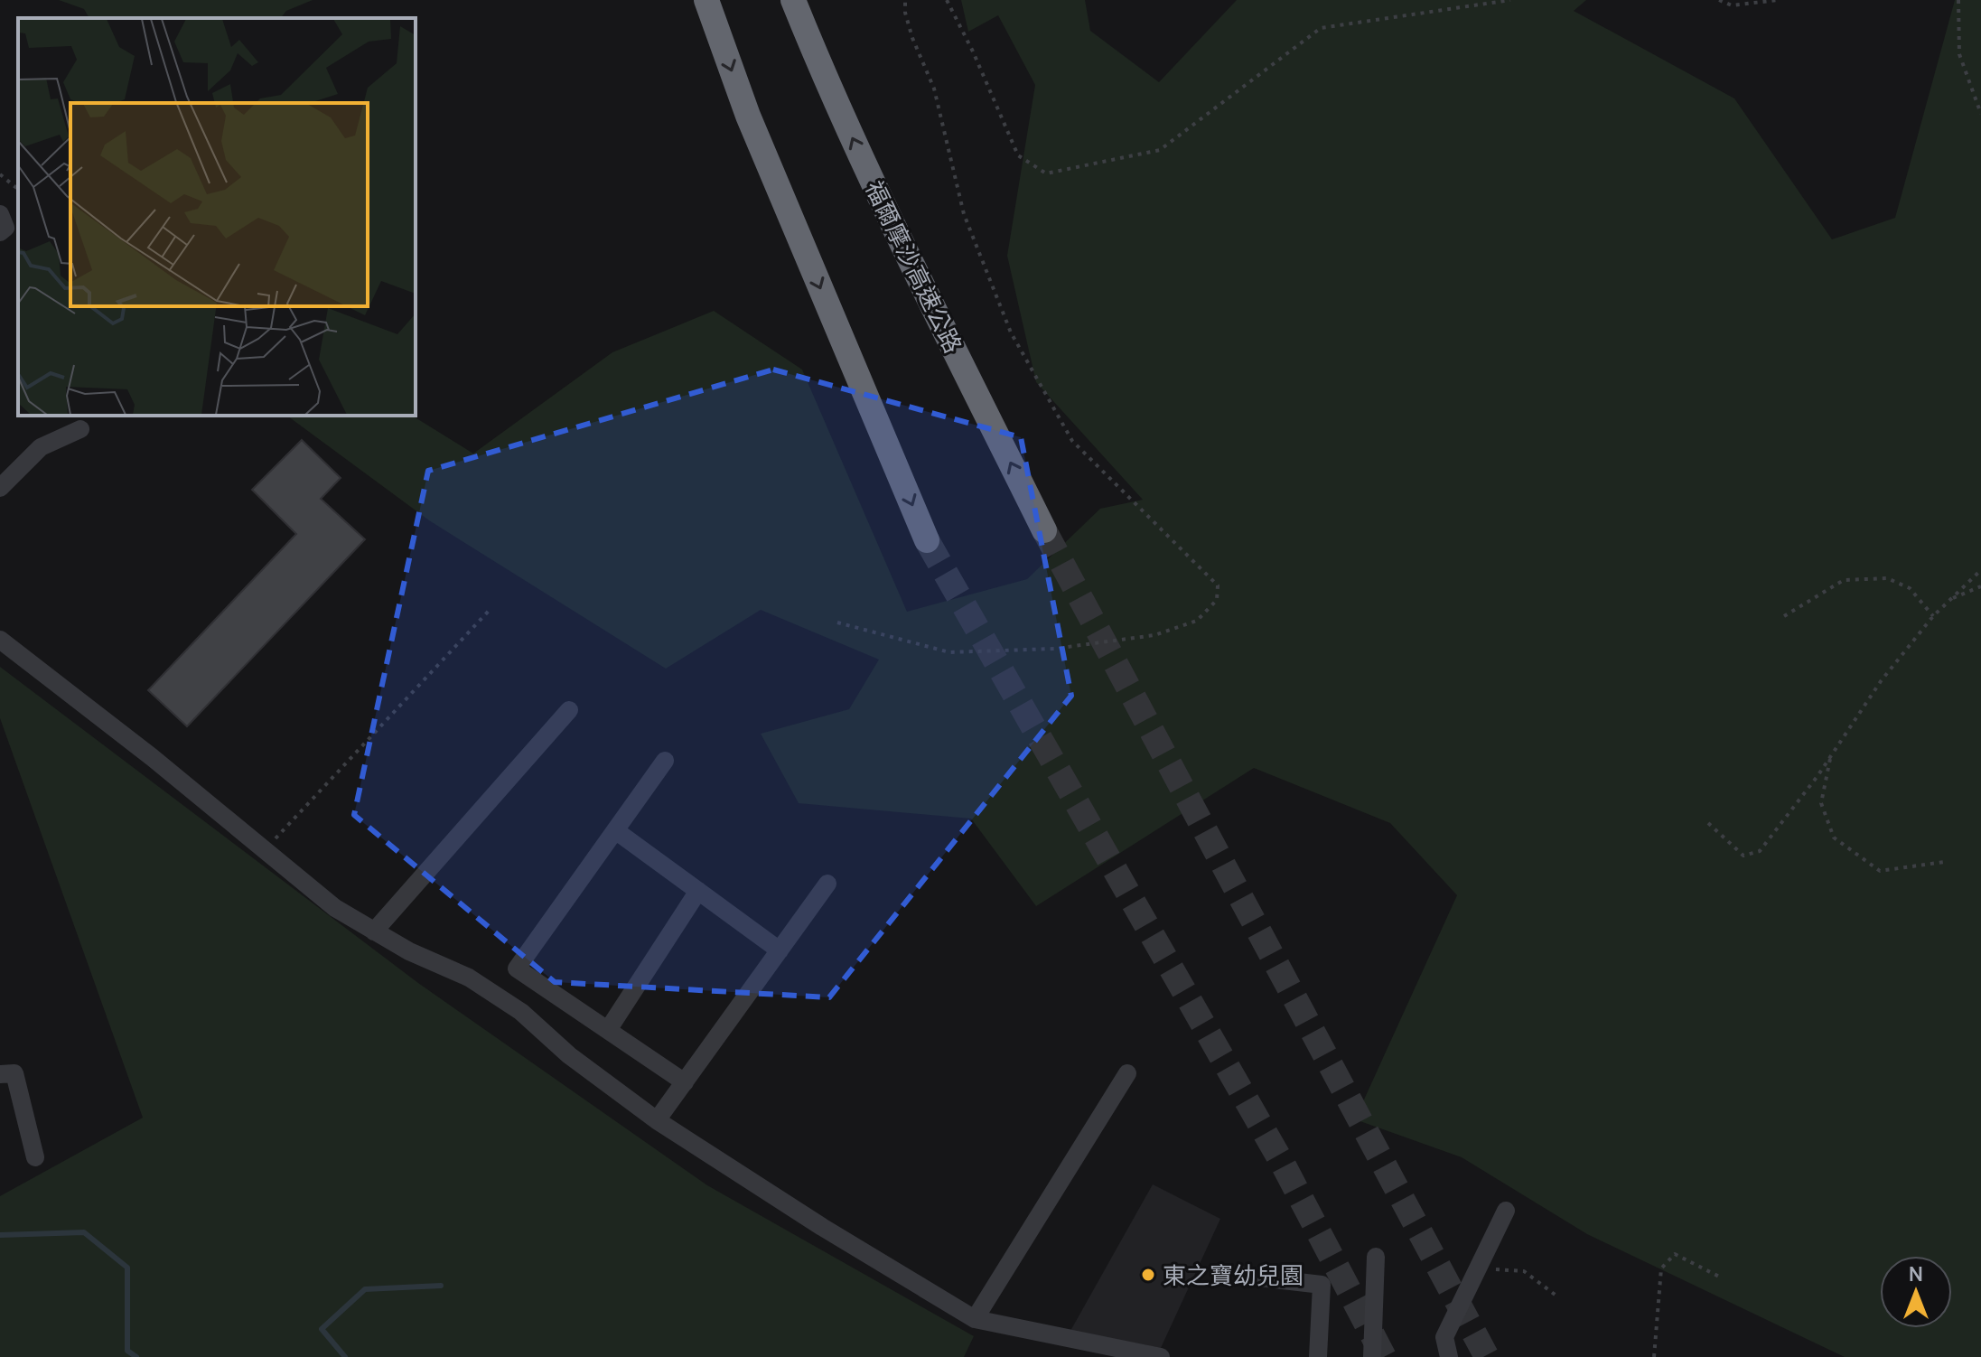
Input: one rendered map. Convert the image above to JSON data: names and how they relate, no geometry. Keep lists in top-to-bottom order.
{
  "streets": {
    "highway": ["福爾摩沙高速公路"]
  },
  "places": ["東之寶幼兒園"],
  "north": "top"
}
